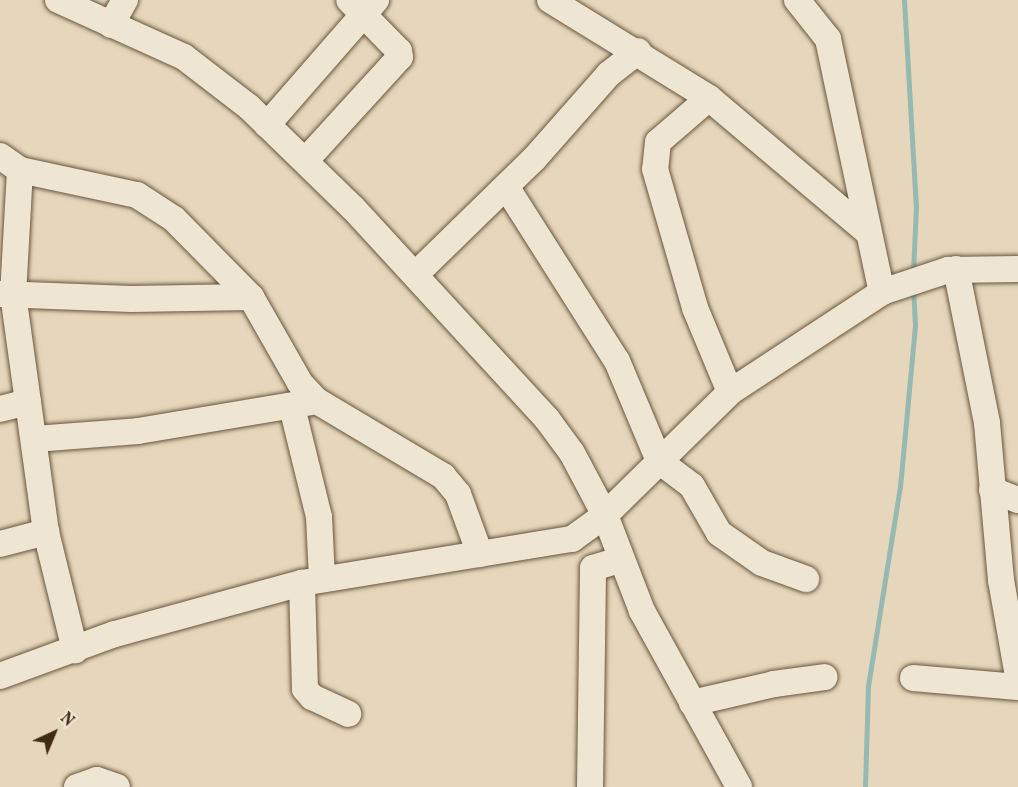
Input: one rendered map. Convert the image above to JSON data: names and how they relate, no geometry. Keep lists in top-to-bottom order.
{
  "north": "top right"
}
